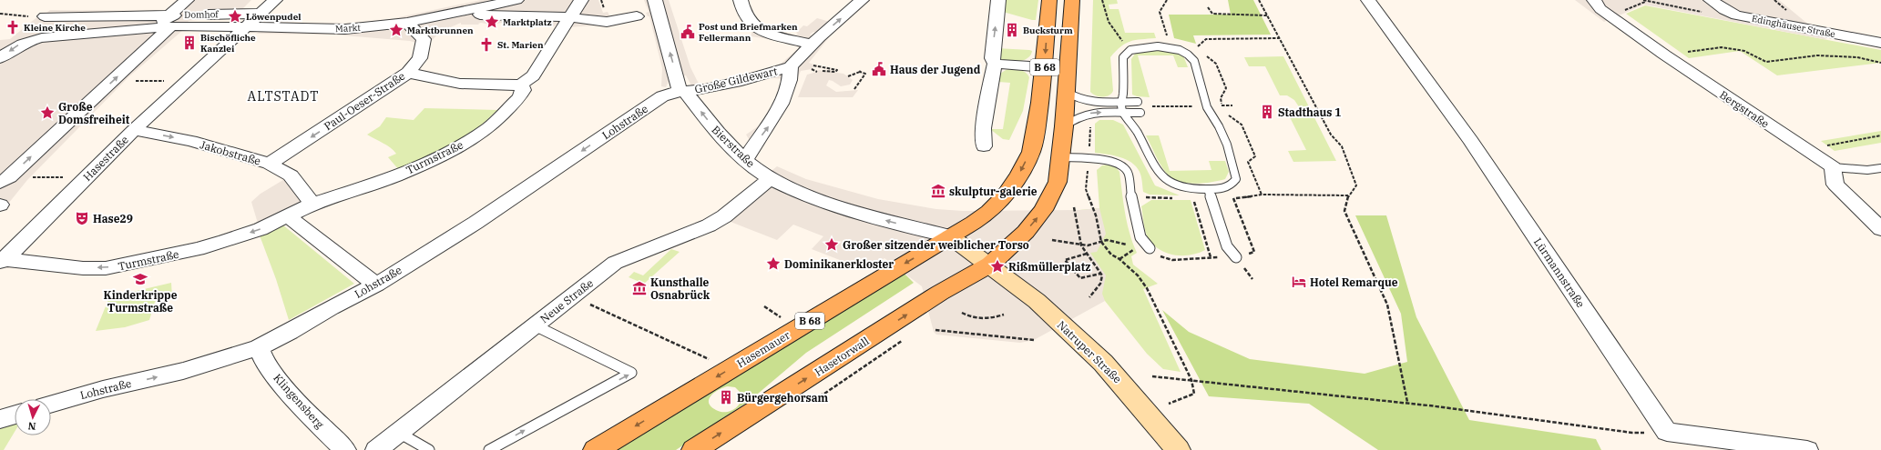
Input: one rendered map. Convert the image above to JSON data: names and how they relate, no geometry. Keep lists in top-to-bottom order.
{
  "streets": {
    "main road": [
      "B 68",
      "Hasemauer",
      "Natruper Straße",
      "Hasetorwall"
    ],
    "street": [
      "Domhof",
      "Edinghäuser Straße",
      "Markt",
      "Große Gildewart",
      "Paul-Oeser-Straße",
      "Bergstraße",
      "Lohstraße",
      "Bierstraße",
      "Jakobstraße",
      "Turmstraße",
      "Hasestraße",
      "Lürmannstraße",
      "Neue Straße",
      "Klingensberg"
    ]
  },
  "crossings": [
    ["Markt", "Paul-Oeser-Straße"],
    ["Markt", "Hasestraße"],
    ["B 68", "Bierstraße"],
    ["B 68", "Hasemauer"],
    ["B 68", "Natruper Straße"],
    ["B 68", "Hasetorwall"],
    ["Große Gildewart", "Lohstraße"],
    ["Große Gildewart", "Bierstraße"],
    ["Paul-Oeser-Straße", "Jakobstraße"],
    ["Lohstraße", "Bierstraße"],
    ["Lohstraße", "Klingensberg"],
    ["Bierstraße", "Neue Straße"],
    ["Bierstraße", "Hasemauer"],
    ["Jakobstraße", "Turmstraße"],
    ["Jakobstraße", "Hasestraße"],
    ["Turmstraße", "Hasestraße"],
    ["Natruper Straße", "Hasetorwall"]
  ],
  "one_way": [
    "Große Gildewart",
    "Paul-Oeser-Straße",
    "Bierstraße",
    "Turmstraße",
    "Hasemauer",
    "Hasetorwall"
  ],
  "districts": ["ALTSTADT"],
  "places": {
    "place": [
      "Löwenpudel",
      "Marktplatz",
      "Marktbrunnen",
      "Große Domsfreiheit",
      "Großer sitzender weiblicher Torso",
      "Dominikanerkloster",
      "Rißmüllerplatz"
    ],
    "church": ["Kleine Kirche", "St. Marien"],
    "building": [
      "Bucksturm",
      "Bischöfliche Kanzlei",
      "Stadthaus 1",
      "Bürgergehorsam"
    ],
    "public building": ["Post und Briefmarken Fellermann", "Haus der Jugend"],
    "museum": ["skulptur-galerie", "Kunsthalle Osnabrück"],
    "theatre": ["Hase29"],
    "school or university": ["Kinderkrippe Turmstraße"],
    "hotel": ["Hotel Remarque"]
  },
  "north": "bottom"
}
